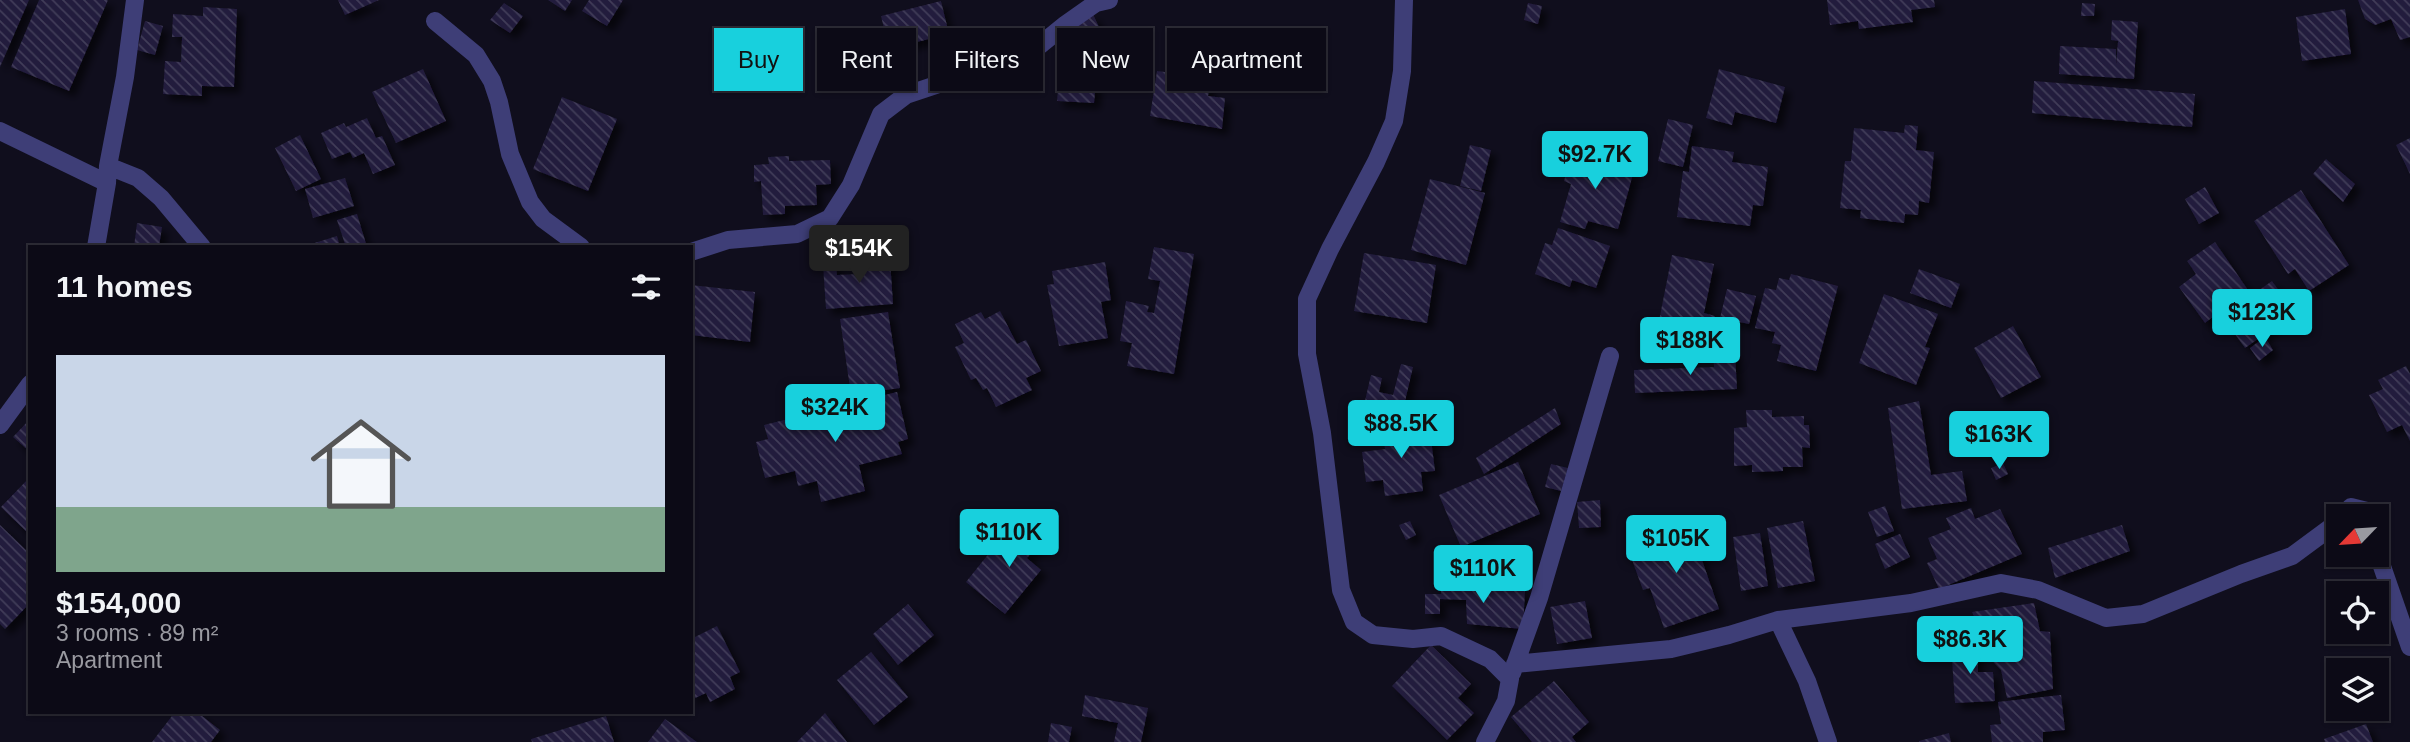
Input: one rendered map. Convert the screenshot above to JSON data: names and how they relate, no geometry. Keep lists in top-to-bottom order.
{
  "north": "bottom left",
  "page": {
    "chip": [
      "Buy",
      "Rent",
      "Filters",
      "New",
      "Apartment"
    ],
    "price": [
      "$92.7K",
      "$154K",
      "$123K",
      "$188K",
      "$324K",
      "$88.5K",
      "$163K",
      "$110K",
      "$105K",
      "$110K",
      "$86.3K"
    ],
    "heading": "11 homes",
    "list": [
      {
        "name": "$154,000",
        "note": "3 rooms · 89 m² · Apartment"
      }
    ]
  }
}
